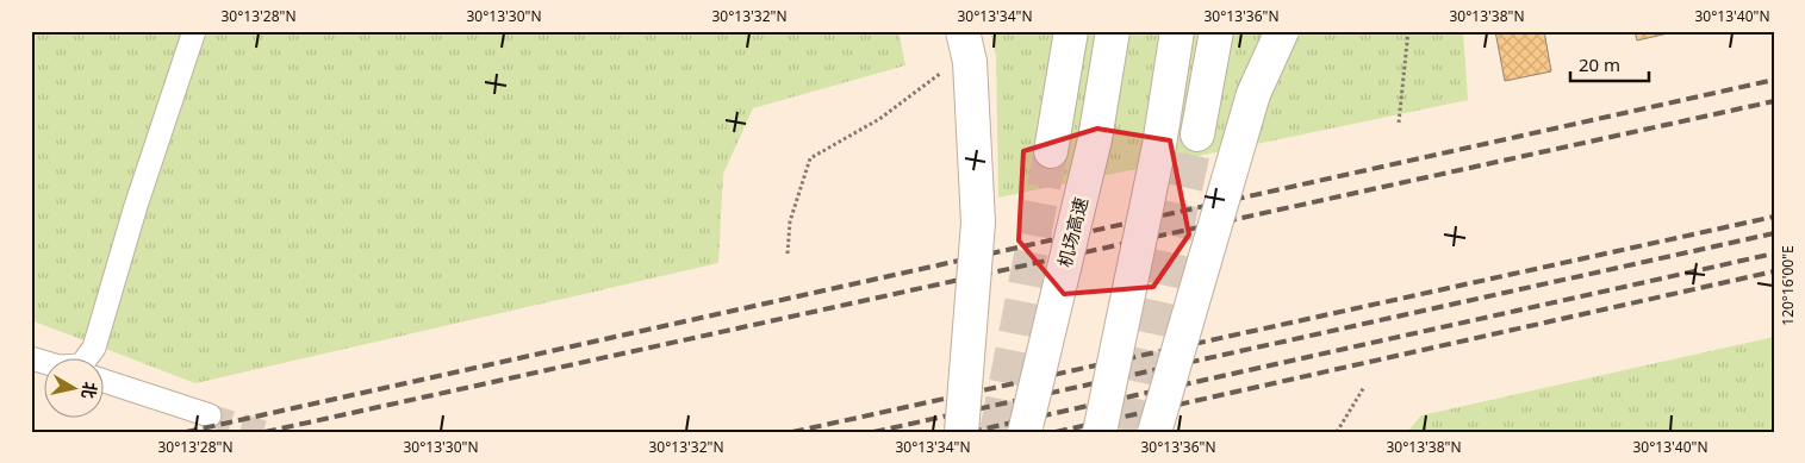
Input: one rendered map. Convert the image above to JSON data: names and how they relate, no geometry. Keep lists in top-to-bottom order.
{
  "streets": {
    "main road": ["机场高速"]
  },
  "scale_bar": "20 m",
  "north": "right",
  "coordinates": [
    "30°13'28\"N",
    "30°13'30\"N",
    "30°13'32\"N",
    "30°13'34\"N",
    "30°13'36\"N",
    "30°13'38\"N",
    "30°13'40\"N",
    "120°16'00\"E"
  ]
}
